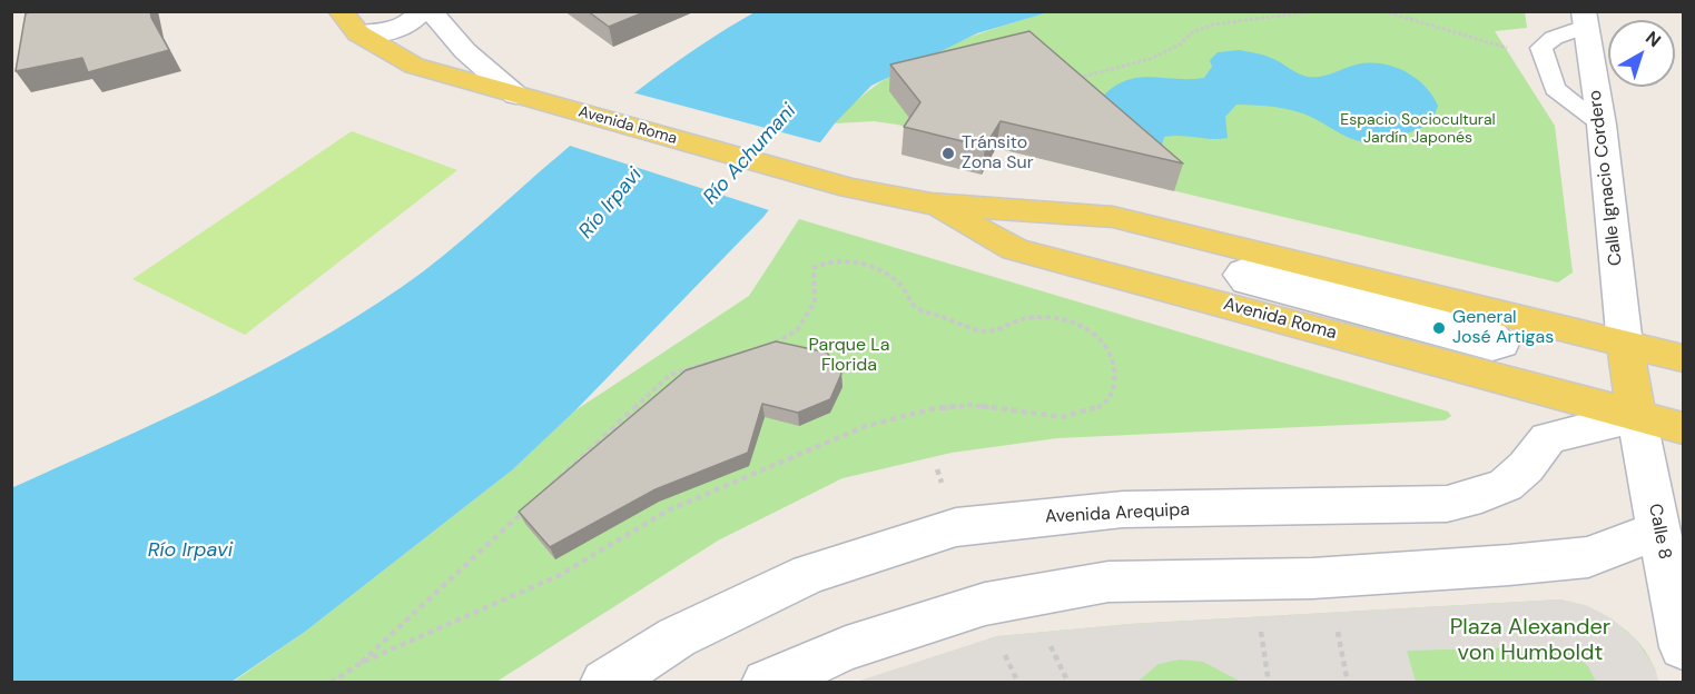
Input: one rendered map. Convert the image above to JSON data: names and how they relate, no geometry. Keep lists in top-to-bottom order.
{
  "streets": {
    "main road": [
      "Avenida Roma",
      "Calle Ignacio Cordero",
      "Avenida Arequipa",
      "Calle 8"
    ]
  },
  "crossings": [
    ["Avenida Roma", "Calle Ignacio Cordero"],
    ["Avenida Roma", "Avenida Arequipa"],
    ["Avenida Roma", "Calle 8"],
    ["Avenida Arequipa", "Calle 8"]
  ],
  "water": ["Río Achumani", "Río Irpavi"],
  "parks": ["Espacio Sociocultural Jardín Japonés", "Parque La Florida", "Plaza Alexander von Humboldt"],
  "places": ["Tránsito Zona Sur", "General José Artigas"],
  "north": "top right"
}
